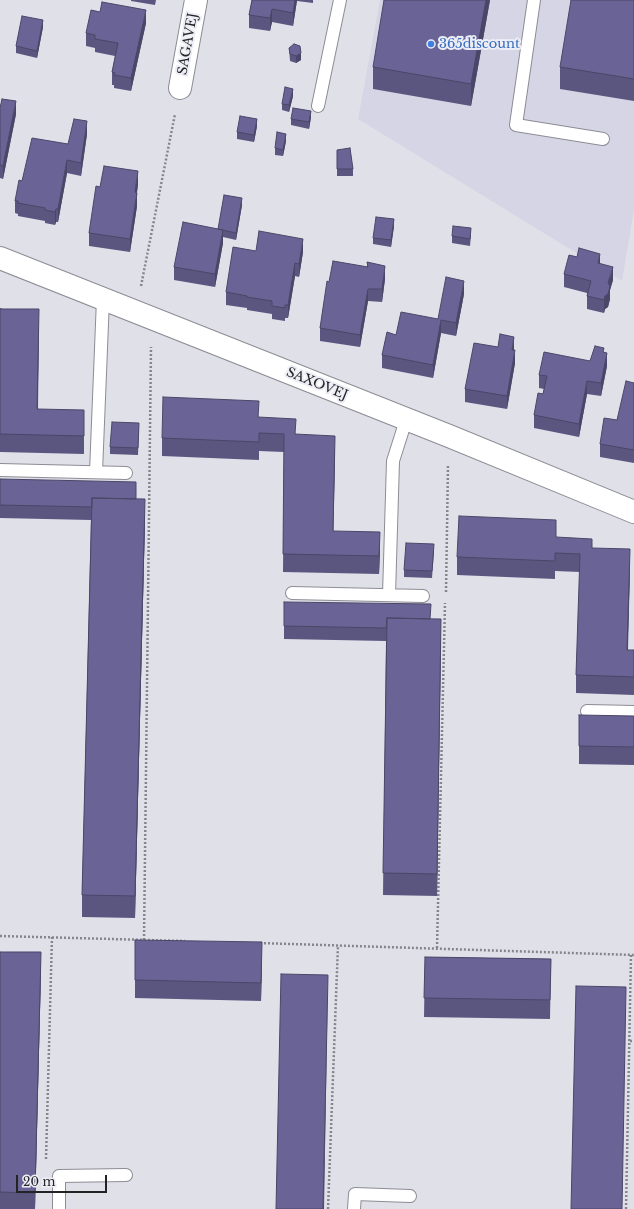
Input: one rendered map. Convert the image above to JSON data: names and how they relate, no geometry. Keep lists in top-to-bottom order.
{
  "streets": {
    "street": ["SAGAVEJ", "SAXOVEJ"]
  },
  "places": ["365discount"],
  "scale_bar": "20 m"
}
